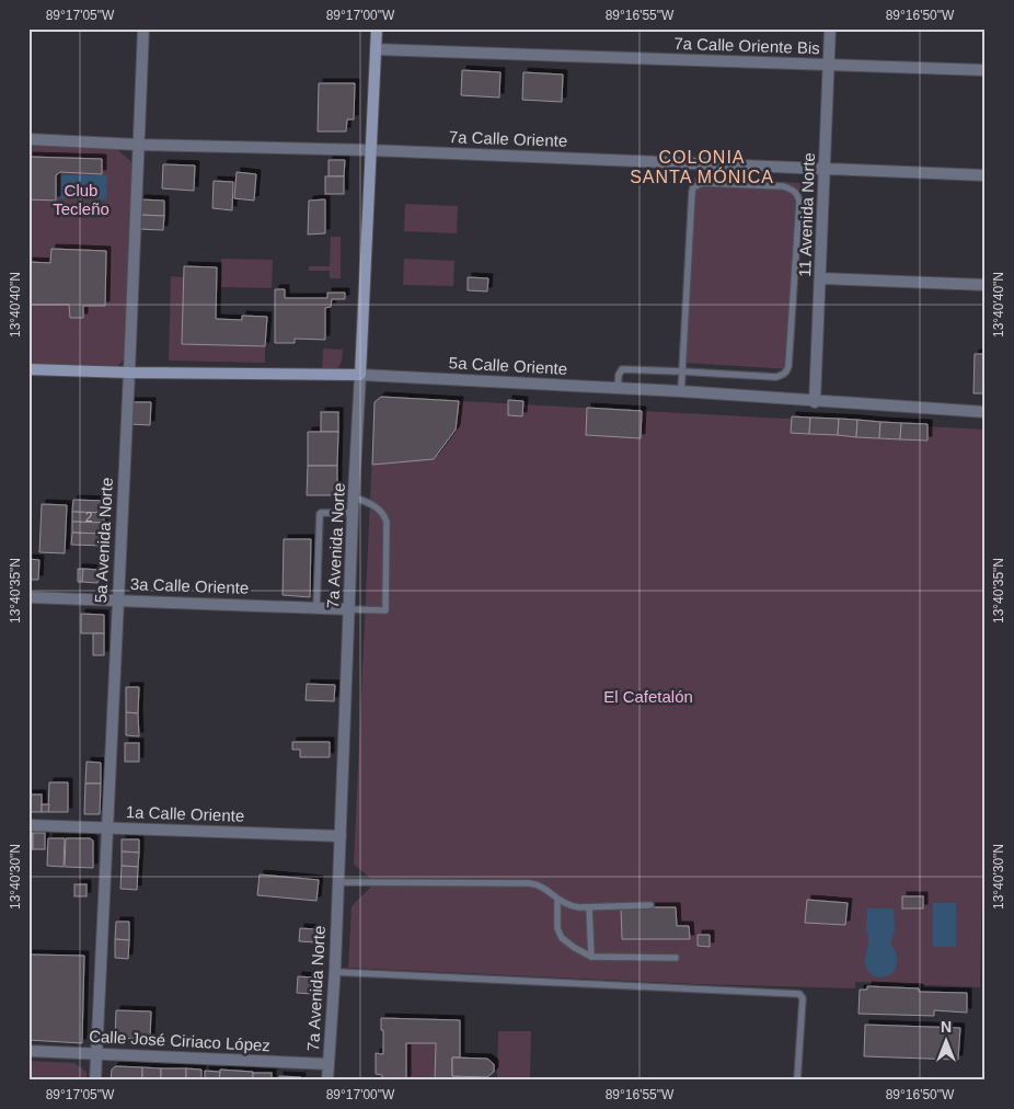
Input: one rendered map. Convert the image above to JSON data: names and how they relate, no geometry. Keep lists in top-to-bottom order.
{
  "streets": {
    "main road": ["5a Calle Oriente", "7a Avenida Norte"],
    "street": [
      "7a Calle Oriente Bis",
      "7a Calle Oriente",
      "11 Avenida Norte",
      "5a Avenida Norte",
      "3a Calle Oriente",
      "1a Calle Oriente",
      "Calle José Ciriaco López"
    ]
  },
  "crossings": [
    ["7a Calle Oriente Bis", "11 Avenida Norte"],
    ["7a Calle Oriente Bis", "7a Avenida Norte"],
    ["7a Calle Oriente", "11 Avenida Norte"],
    ["7a Calle Oriente", "5a Avenida Norte"],
    ["7a Calle Oriente", "7a Avenida Norte"],
    ["11 Avenida Norte", "5a Calle Oriente"],
    ["5a Calle Oriente", "5a Avenida Norte"],
    ["5a Calle Oriente", "7a Avenida Norte"],
    ["5a Avenida Norte", "3a Calle Oriente"],
    ["5a Avenida Norte", "1a Calle Oriente"],
    ["5a Avenida Norte", "Calle José Ciriaco López"],
    ["7a Avenida Norte", "3a Calle Oriente"],
    ["7a Avenida Norte", "1a Calle Oriente"],
    ["7a Avenida Norte", "Calle José Ciriaco López"]
  ],
  "districts": ["COLONIA SANTA MÓNICA"],
  "parks": ["Club Tecleño", "El Cafetalón"],
  "house_numbers": ["2"],
  "north": "top",
  "coordinates": [
    "89°17'05\"W",
    "89°17'00\"W",
    "89°16'55\"W",
    "89°16'50\"W",
    "13°40'40\"N",
    "13°40'35\"N",
    "13°40'30\"N"
  ]
}
